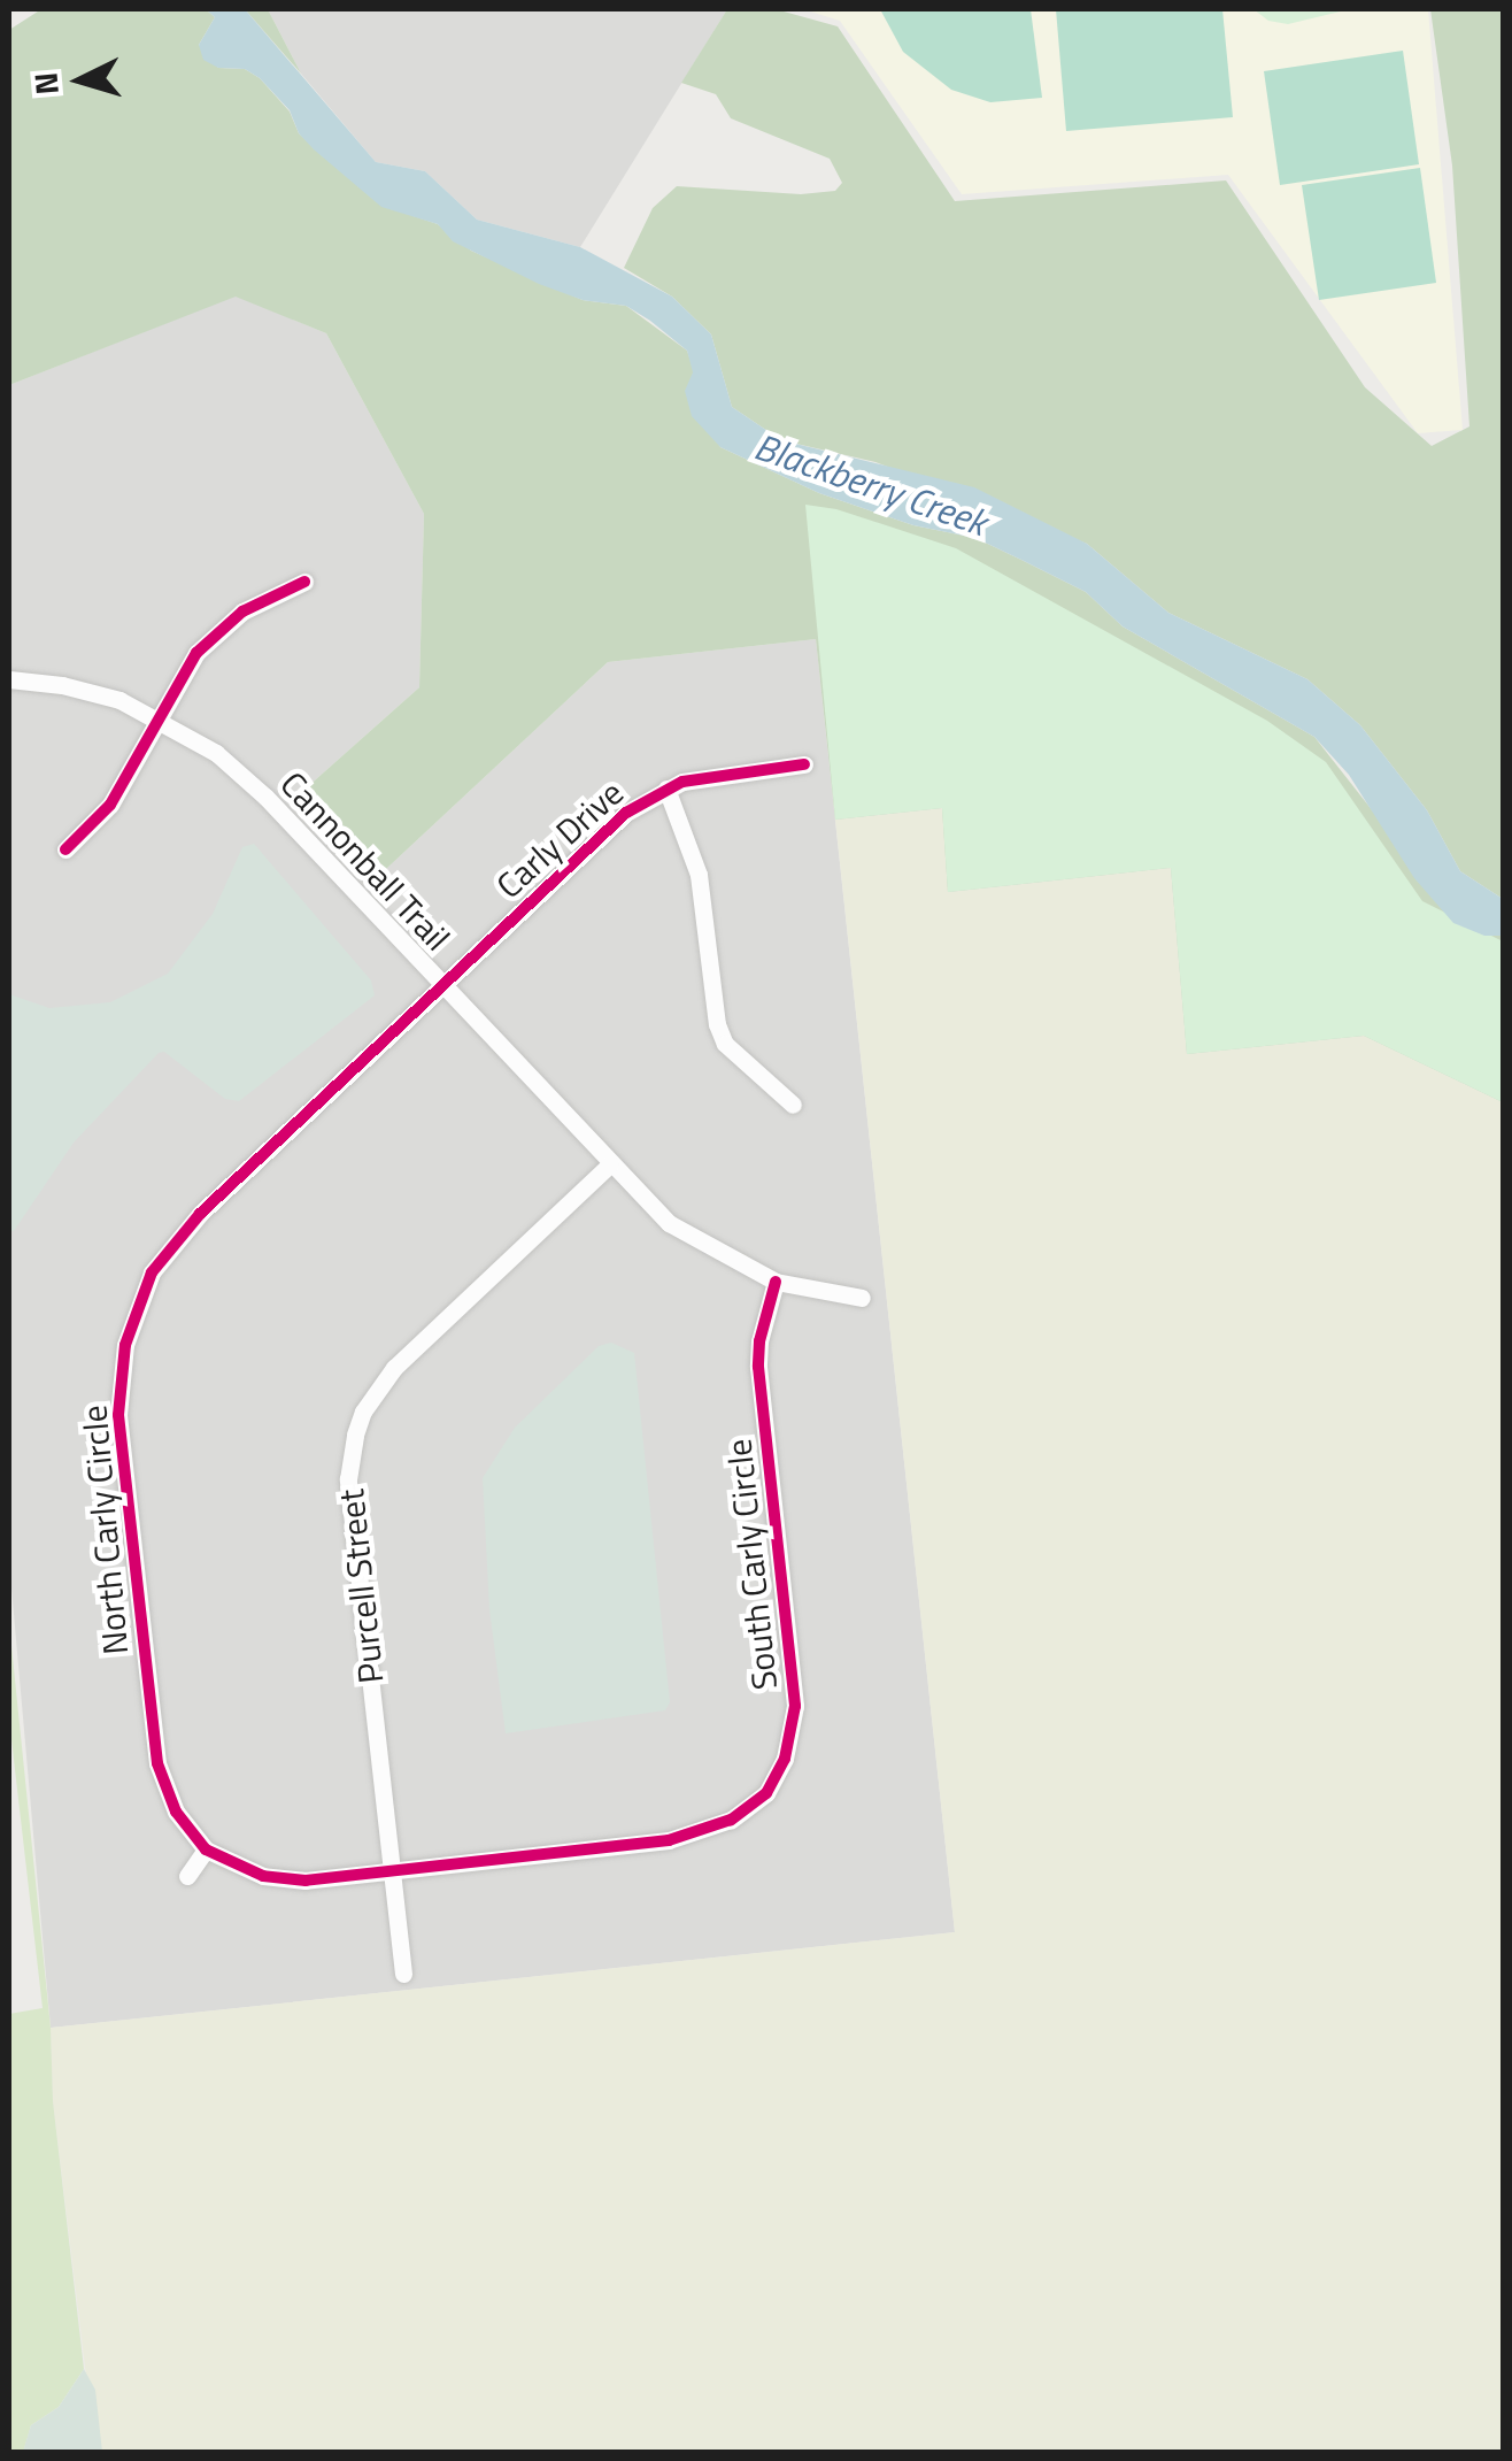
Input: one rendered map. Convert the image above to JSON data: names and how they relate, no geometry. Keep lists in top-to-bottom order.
{
  "streets": {
    "street": [
      "Carly Drive",
      "Cannonball Trail",
      "North Carly Circle",
      "South Carly Circle",
      "Purcell Street"
    ]
  },
  "crossings": [
    ["Carly Drive", "Cannonball Trail"],
    ["Carly Drive", "North Carly Circle"],
    ["Cannonball Trail", "North Carly Circle"],
    ["Cannonball Trail", "South Carly Circle"],
    ["Cannonball Trail", "Purcell Street"],
    ["North Carly Circle", "South Carly Circle"],
    ["North Carly Circle", "Purcell Street"],
    ["South Carly Circle", "Purcell Street"]
  ],
  "water": ["Blackberry Creek"],
  "north": "left"
}
